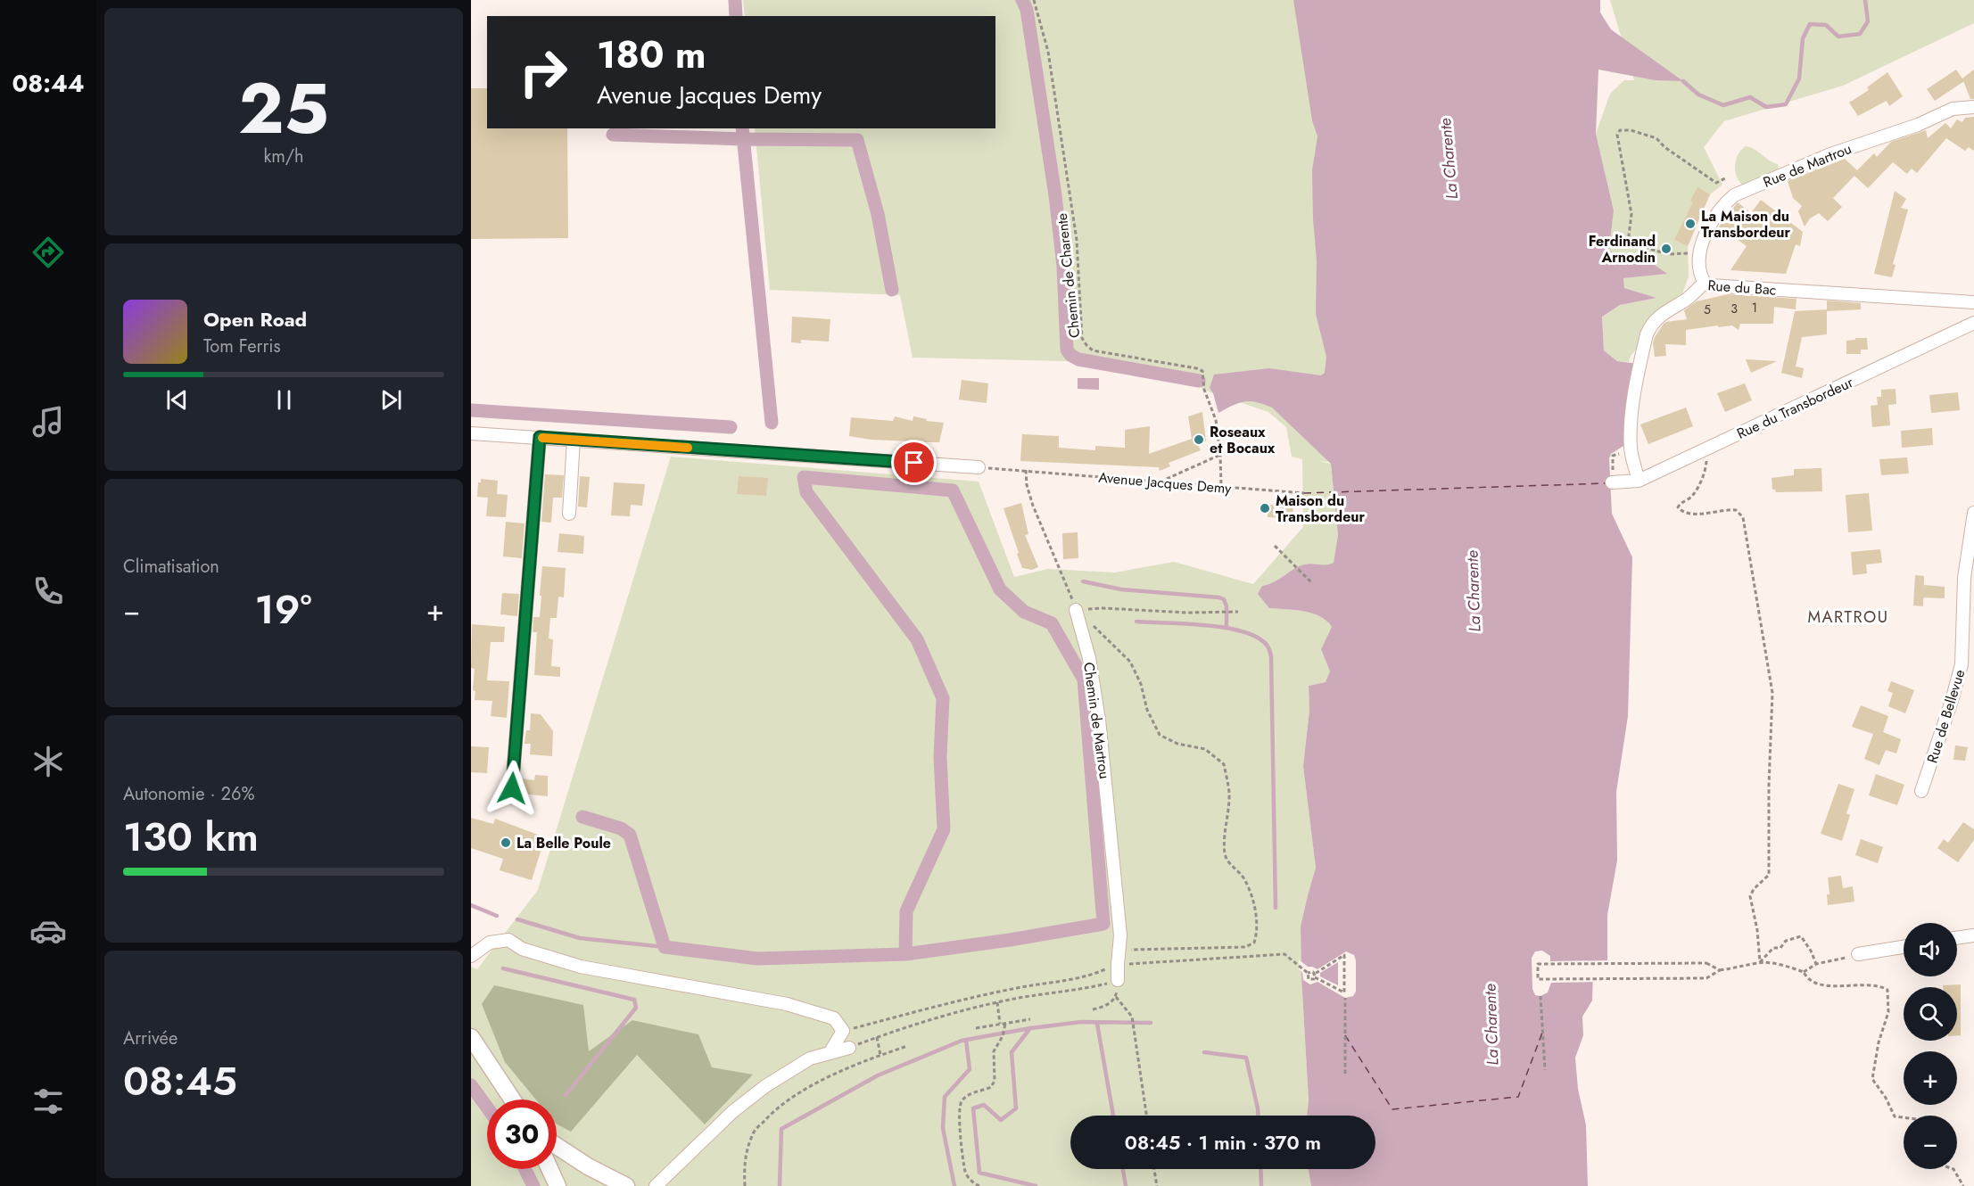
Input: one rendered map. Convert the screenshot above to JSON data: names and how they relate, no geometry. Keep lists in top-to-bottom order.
{
  "streets": {
    "street": [
      "Rue de Martrou",
      "Rue du Bac",
      "Rue du Transbordeur",
      "Rue de Bellevue",
      "Chemin de Martrou"
    ],
    "path": ["Chemin de Charente", "Avenue Jacques Demy"]
  },
  "crossings": [
    ["Rue de Martrou", "Rue du Bac"],
    ["Chemin de Charente", "Avenue Jacques Demy"],
    ["Rue du Bac", "Rue du Transbordeur"]
  ],
  "districts": ["MARTROU"],
  "water": ["La Charente"],
  "places": [
    "La Maison du Transbordeur",
    "Ferdinand Arnodin",
    "Roseaux et Bocaux",
    "Maison du Transbordeur",
    "La Belle Poule"
  ],
  "house_numbers": ["1", "3", "5"],
  "page": {
    "tabs": "08:44",
    "tile": [
      ["25", "km/h"],
      "Climatisation",
      ["Autonomie · 26%", "130 km"],
      ["Arrivée", "08:45"]
    ],
    "turn": ["180 m", "Avenue Jacques Demy"],
    "song": ["Open Road", "Tom Ferris"],
    "heat": ["−", "19°", "+"],
    "map_buttons": ["+", "−"],
    "limit": "30",
    "trip": "08:45 · 1 min · 370 m"
  }
}
